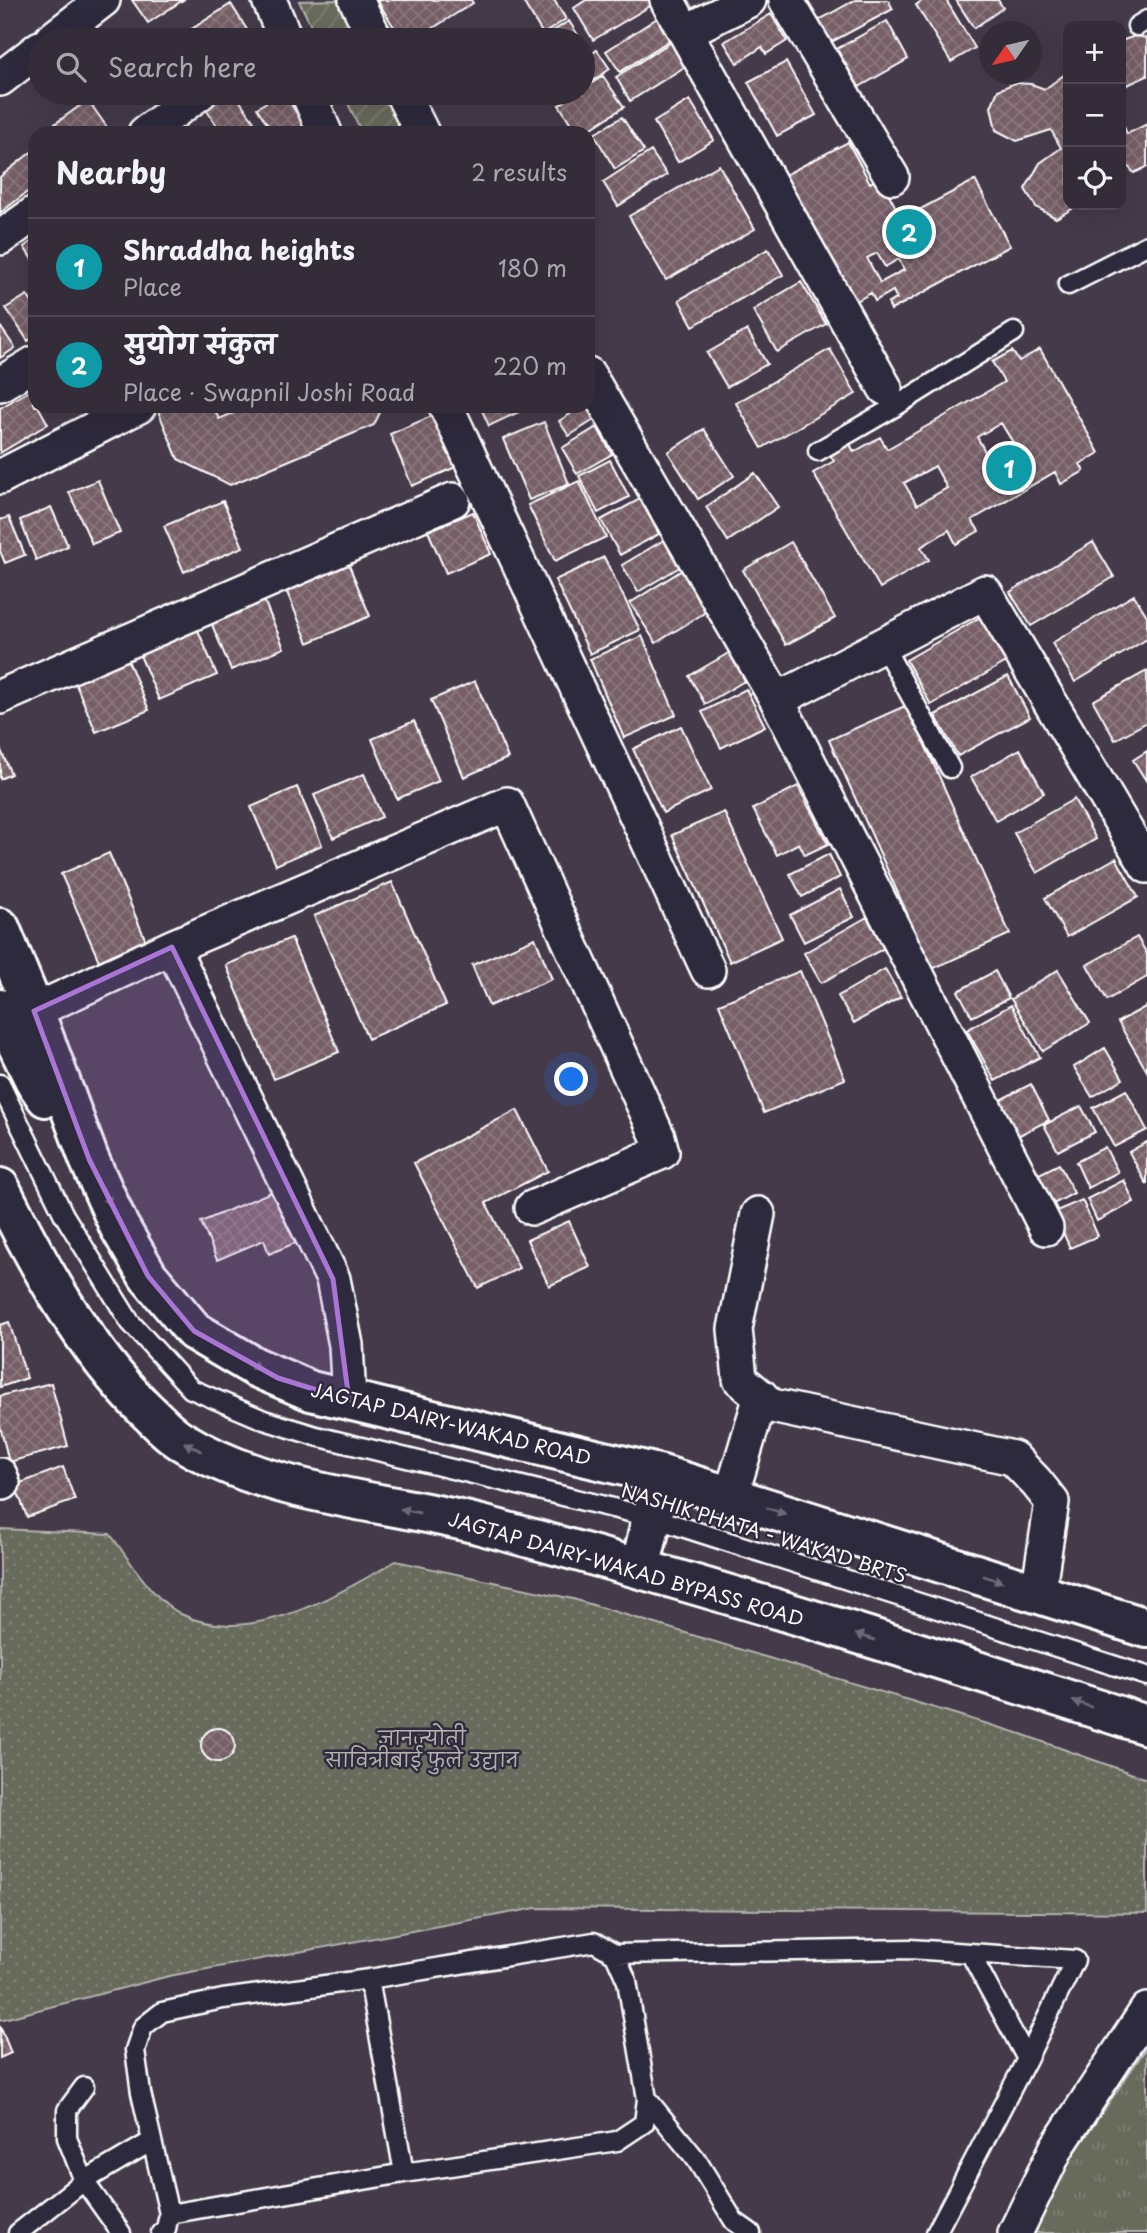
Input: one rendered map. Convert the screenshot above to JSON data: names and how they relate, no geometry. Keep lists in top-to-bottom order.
{
  "streets": {
    "main road": ["JAGTAP DAIRY-WAKAD ROAD", "JAGTAP DAIRY-WAKAD BYPASS ROAD"],
    "lane": ["NASHIK PHATA - WAKAD BRTS"]
  },
  "one_way": ["JAGTAP DAIRY-WAKAD ROAD", "JAGTAP DAIRY-WAKAD BYPASS ROAD"],
  "parks": ["ज्ञानज्योती सावित्रीबाई फुले उद्यान"],
  "north": "bottom left",
  "page": {
    "map_buttons": ["+", "−"],
    "search": "Search here",
    "heading": ["Nearby", "2 results"],
    "pins": ["2", "1"],
    "list": [
      {
        "mark": "1",
        "name": "Shraddha heights",
        "note": "Place",
        "value": "180 m"
      },
      {
        "mark": "2",
        "name": "सुयोग संकुल",
        "note": "Place · Swapnil Joshi Road",
        "value": "220 m"
      }
    ]
  }
}
